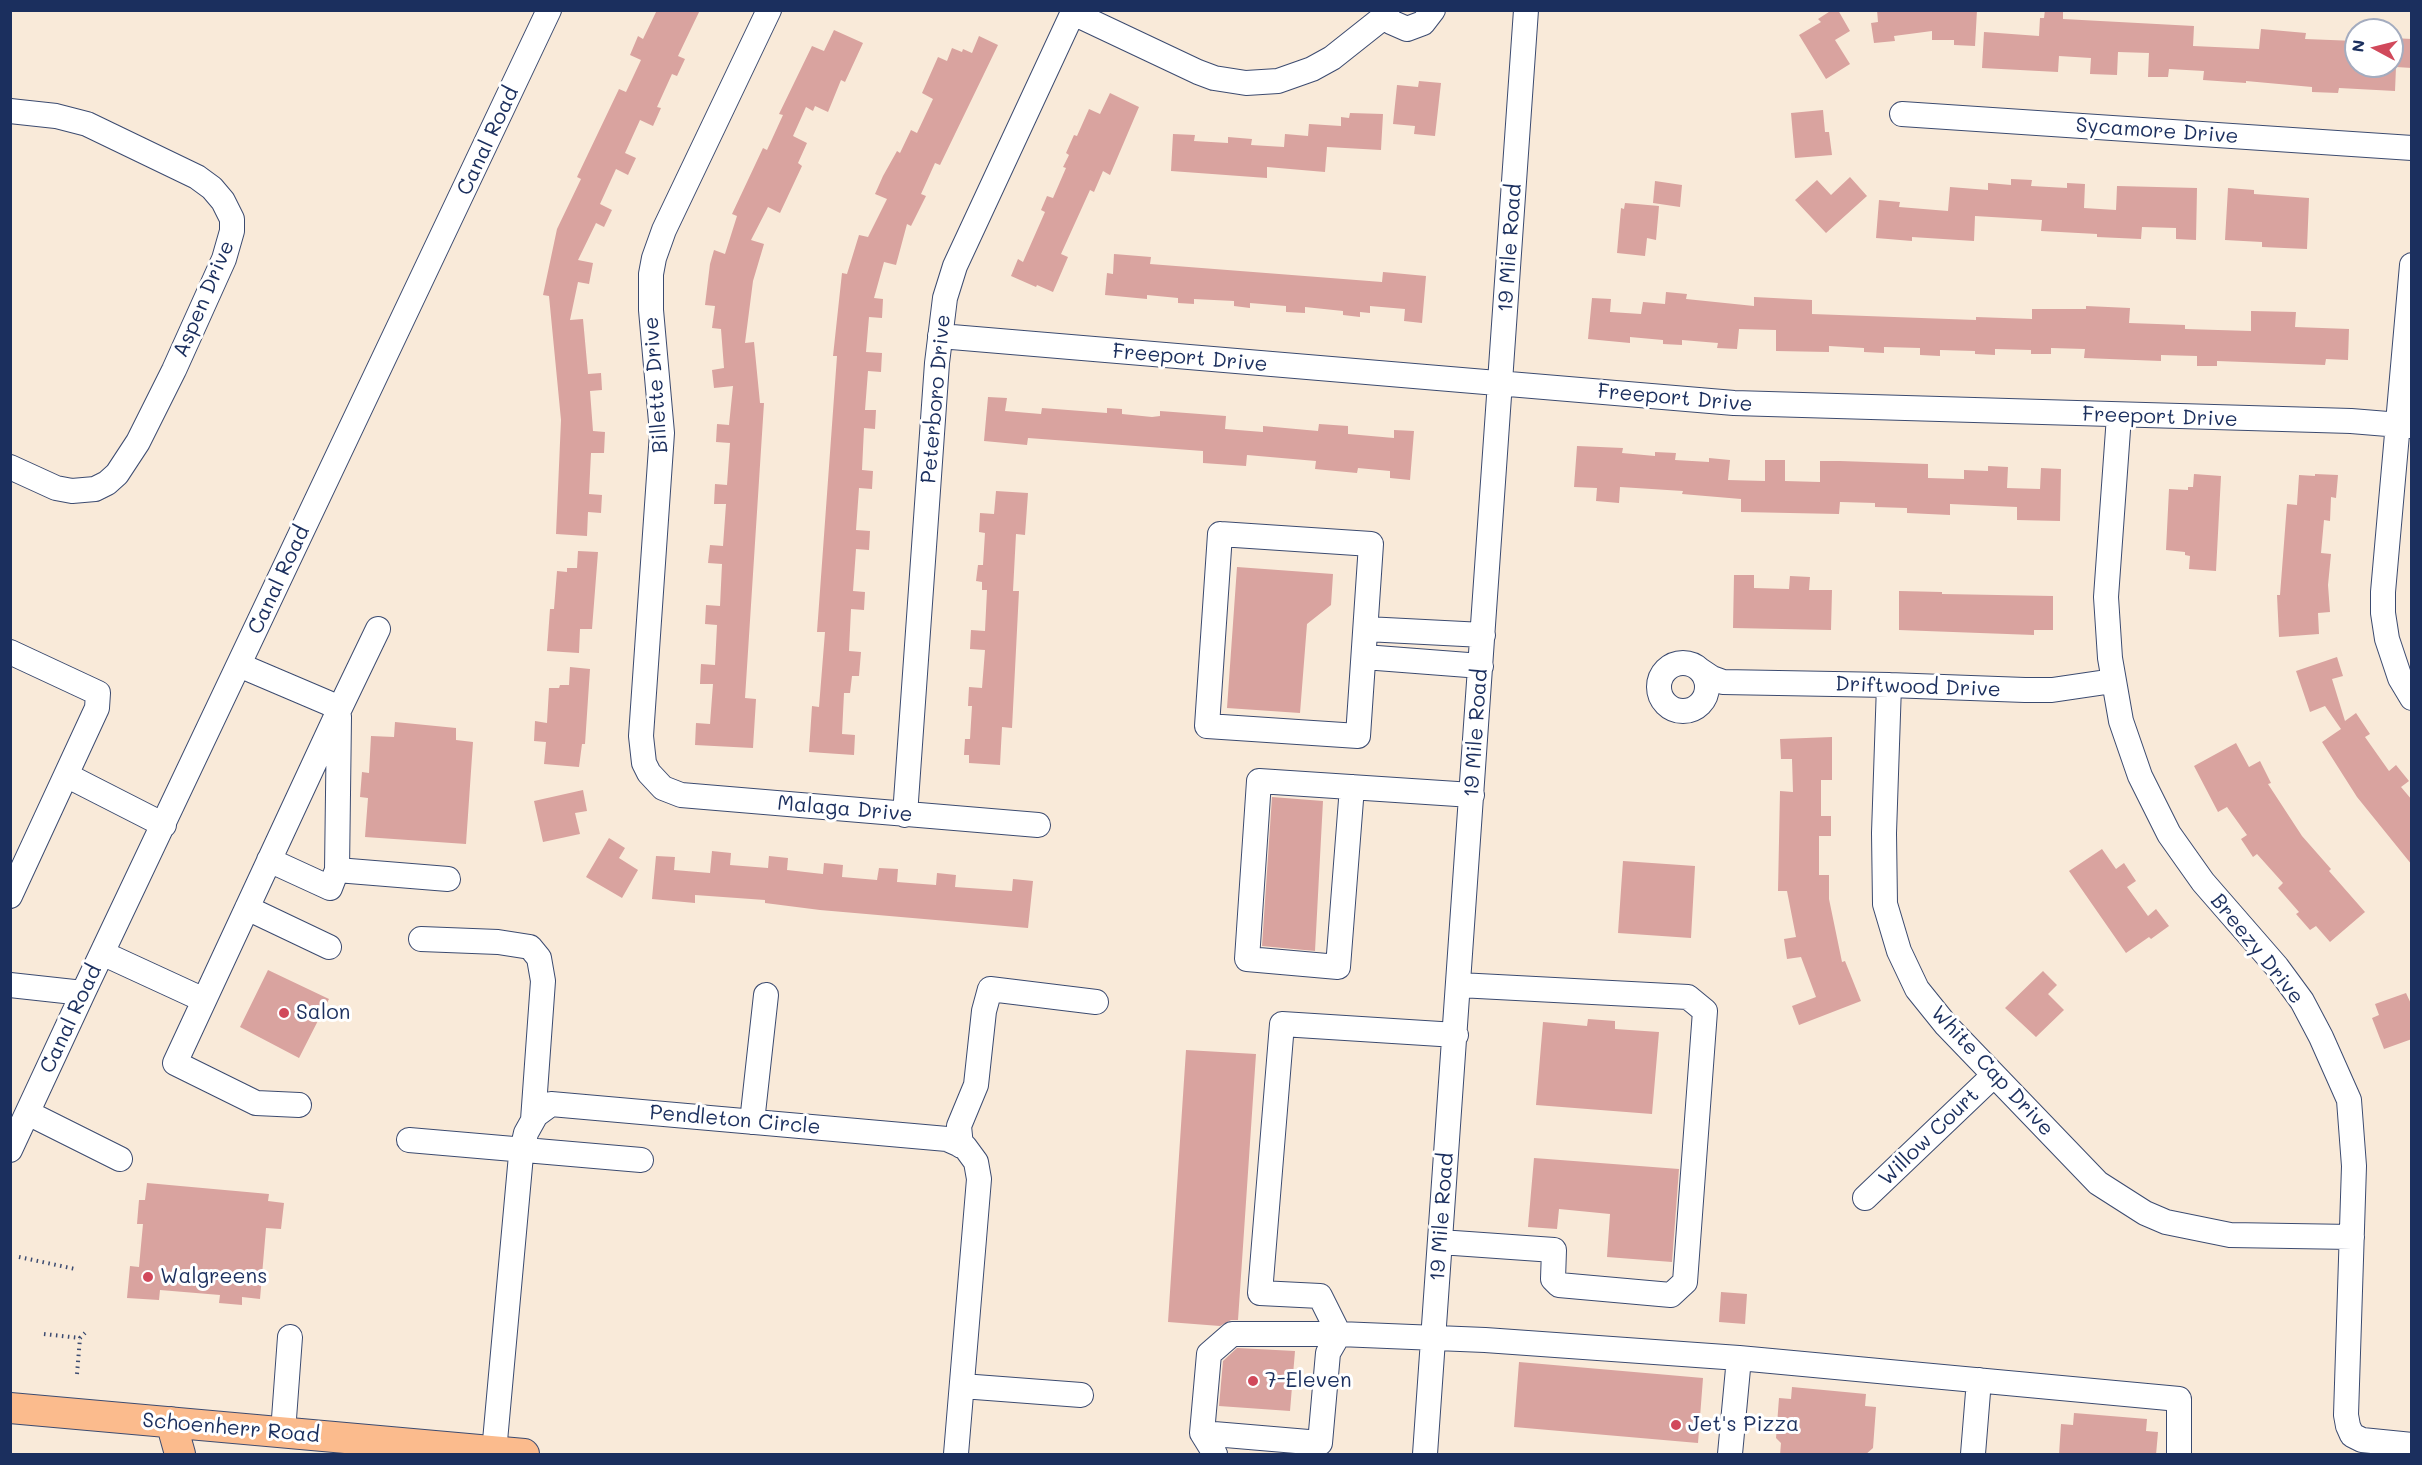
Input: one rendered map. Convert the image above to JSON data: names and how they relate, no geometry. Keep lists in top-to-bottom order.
{
  "streets": {
    "main road": ["Schoenherr Road"],
    "street": [
      "Sycamore Drive",
      "Canal Road",
      "19 Mile Road",
      "Aspen Drive",
      "Freeport Drive",
      "Billette Drive",
      "Peterboro Drive",
      "Driftwood Drive",
      "Malaga Drive",
      "Breezy Drive",
      "White Cap Drive",
      "Pendleton Circle",
      "Willow Court"
    ]
  },
  "crossings": [
    ["19 Mile Road", "Freeport Drive"],
    ["Freeport Drive", "Peterboro Drive"],
    ["Freeport Drive", "Breezy Drive"],
    ["Billette Drive", "Malaga Drive"],
    ["Peterboro Drive", "Malaga Drive"],
    ["Driftwood Drive", "Breezy Drive"],
    ["Driftwood Drive", "White Cap Drive"],
    ["Breezy Drive", "White Cap Drive"],
    ["White Cap Drive", "Willow Court"]
  ],
  "places": [
    "Salon",
    "Walgreens",
    "7-Eleven",
    "Jet's Pizza"
  ],
  "north": "left"
}
